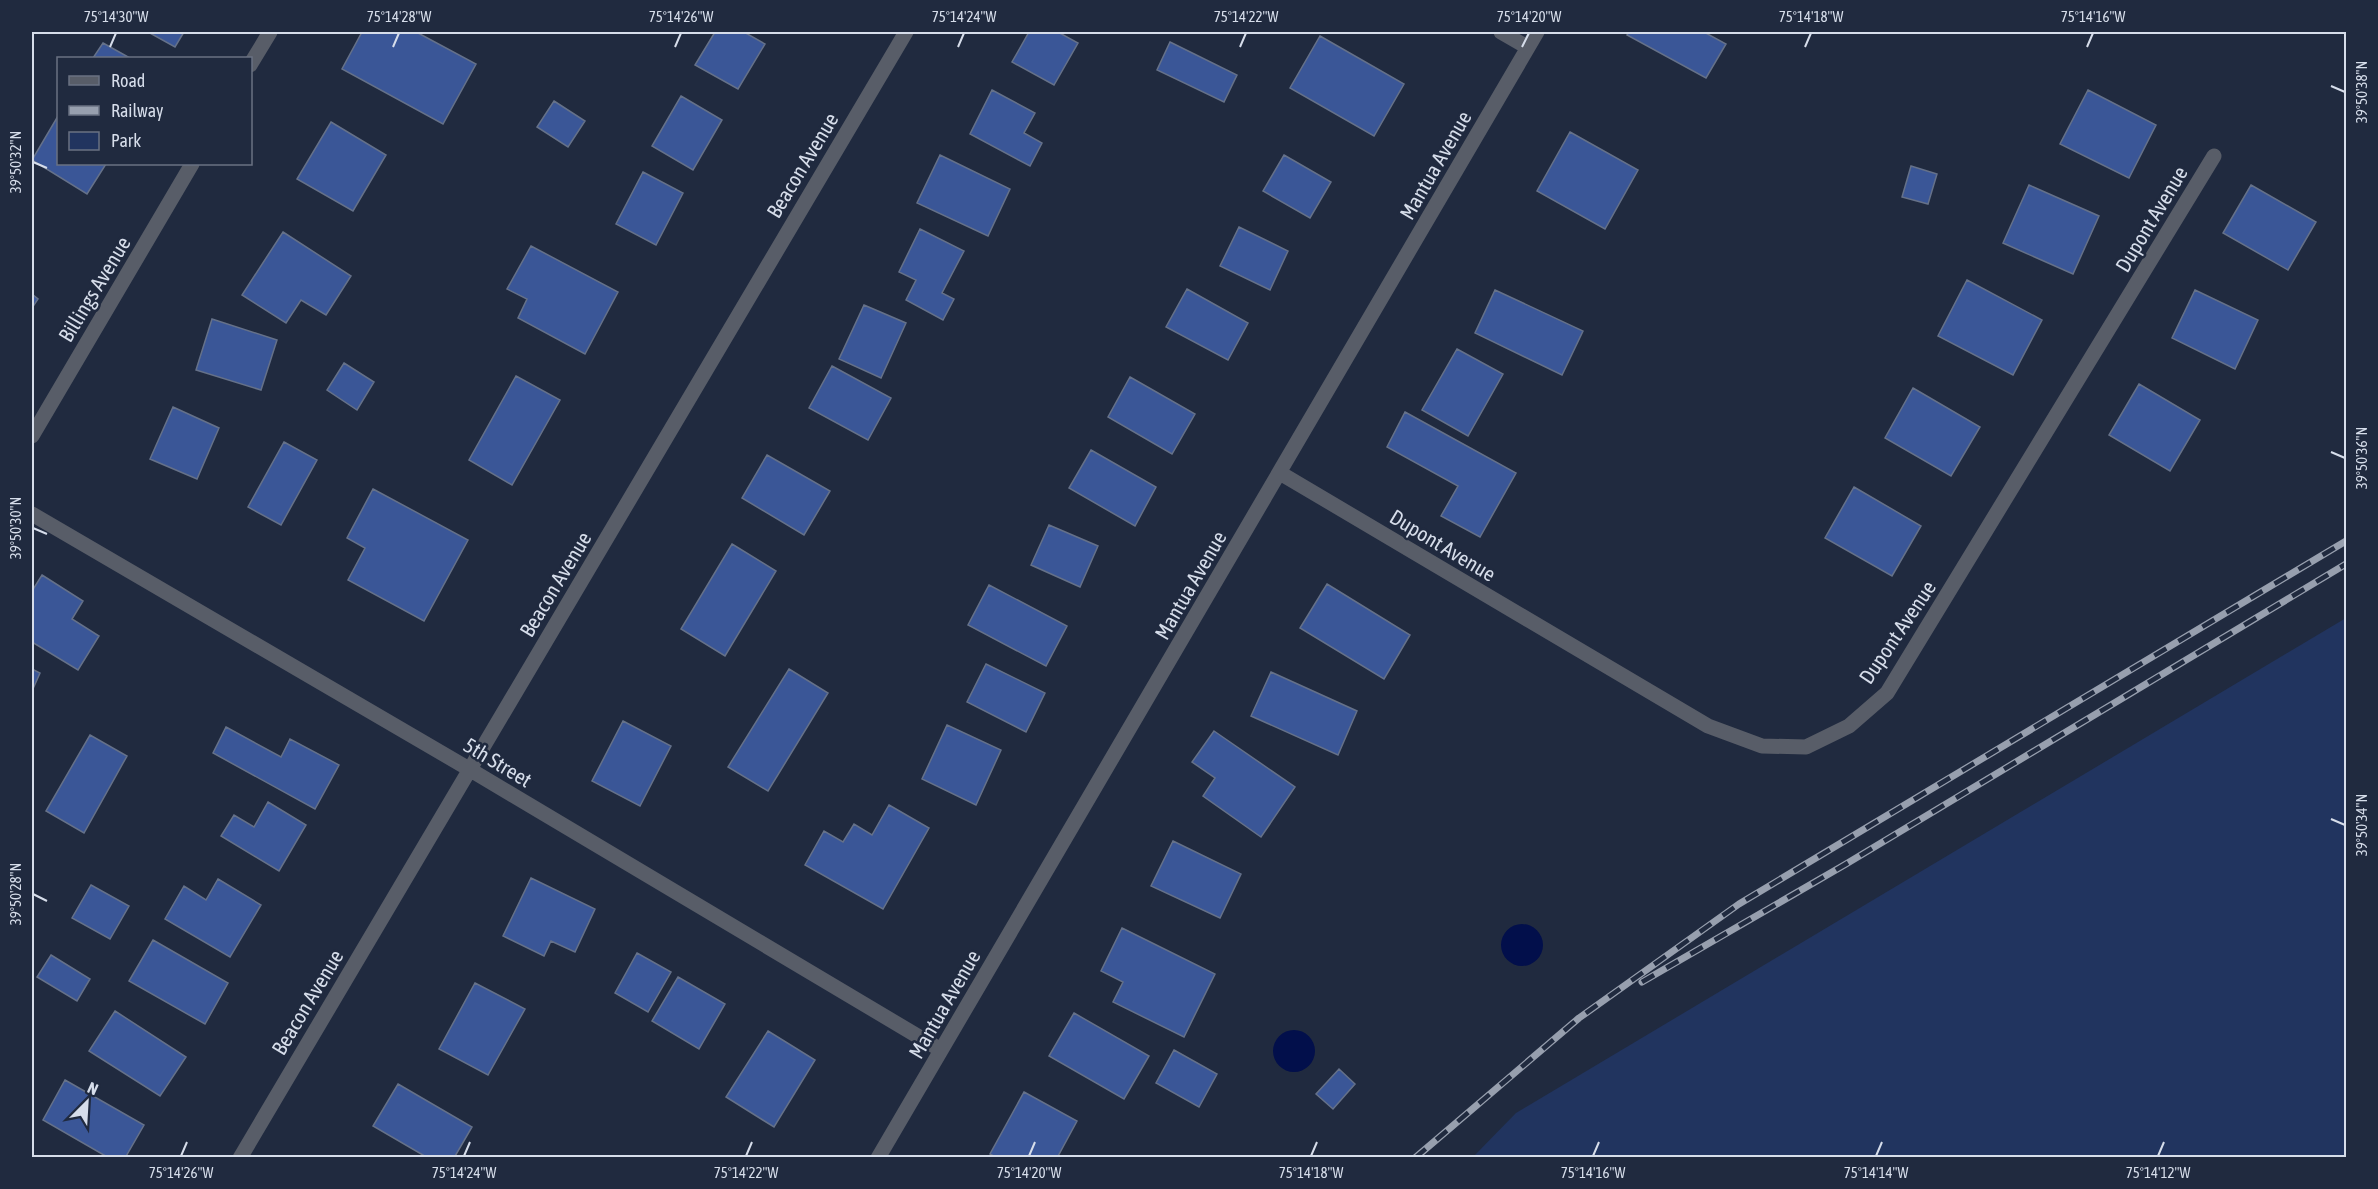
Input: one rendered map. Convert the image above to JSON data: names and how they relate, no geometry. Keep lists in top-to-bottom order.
{
  "streets": {
    "street": [
      "Beacon Avenue",
      "Mantua Avenue",
      "Dupont Avenue",
      "Billings Avenue",
      "5th Street"
    ]
  },
  "crossings": [
    ["Beacon Avenue", "5th Street"],
    ["Mantua Avenue", "Dupont Avenue"],
    ["Mantua Avenue", "5th Street"]
  ],
  "legend": ["Road", "Railway", "Park"],
  "north": "top right",
  "coordinates": [
    "75°14'30\"W",
    "75°14'28\"W",
    "75°14'26\"W",
    "75°14'24\"W",
    "75°14'22\"W",
    "75°14'20\"W",
    "75°14'18\"W",
    "75°14'16\"W",
    "39°50'38\"N",
    "39°50'32\"N",
    "39°50'36\"N",
    "39°50'30\"N",
    "39°50'34\"N",
    "39°50'28\"N",
    "75°14'14\"W",
    "75°14'12\"W"
  ]
}
